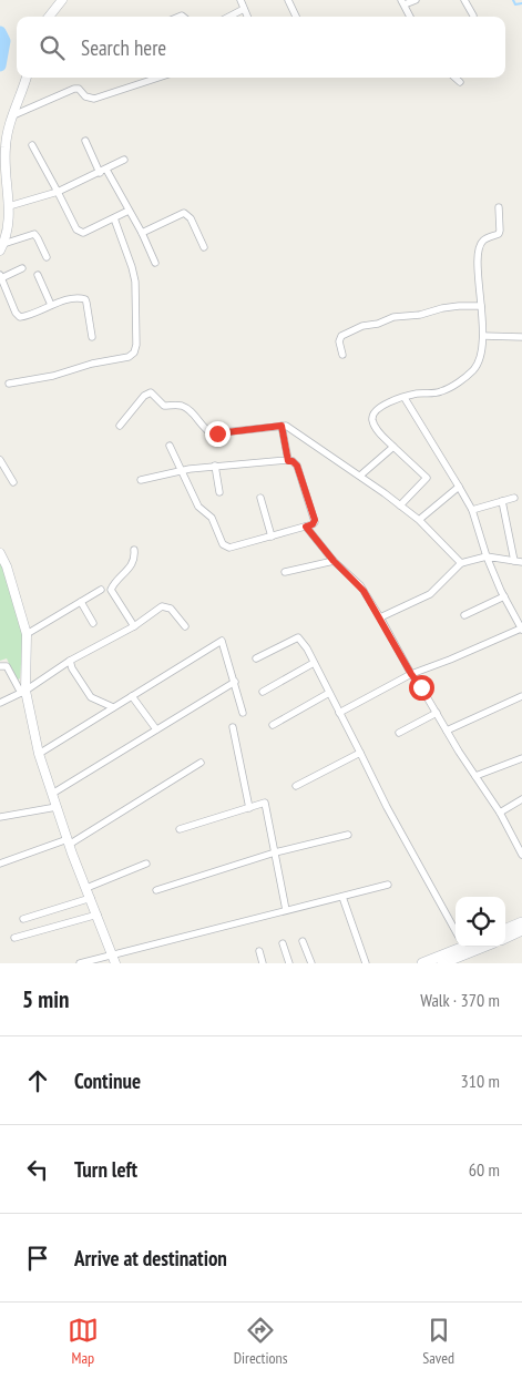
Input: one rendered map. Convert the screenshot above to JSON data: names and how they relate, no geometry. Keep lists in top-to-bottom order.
{
  "page": {
    "search": "Search here",
    "heading": ["5 min", "Walk · 370 m"],
    "list": [
      ["Continue", "310 m"],
      ["Turn left", "60 m"],
      "Arrive at destination"
    ],
    "nav": ["Map", "Directions", "Saved"]
  }
}
